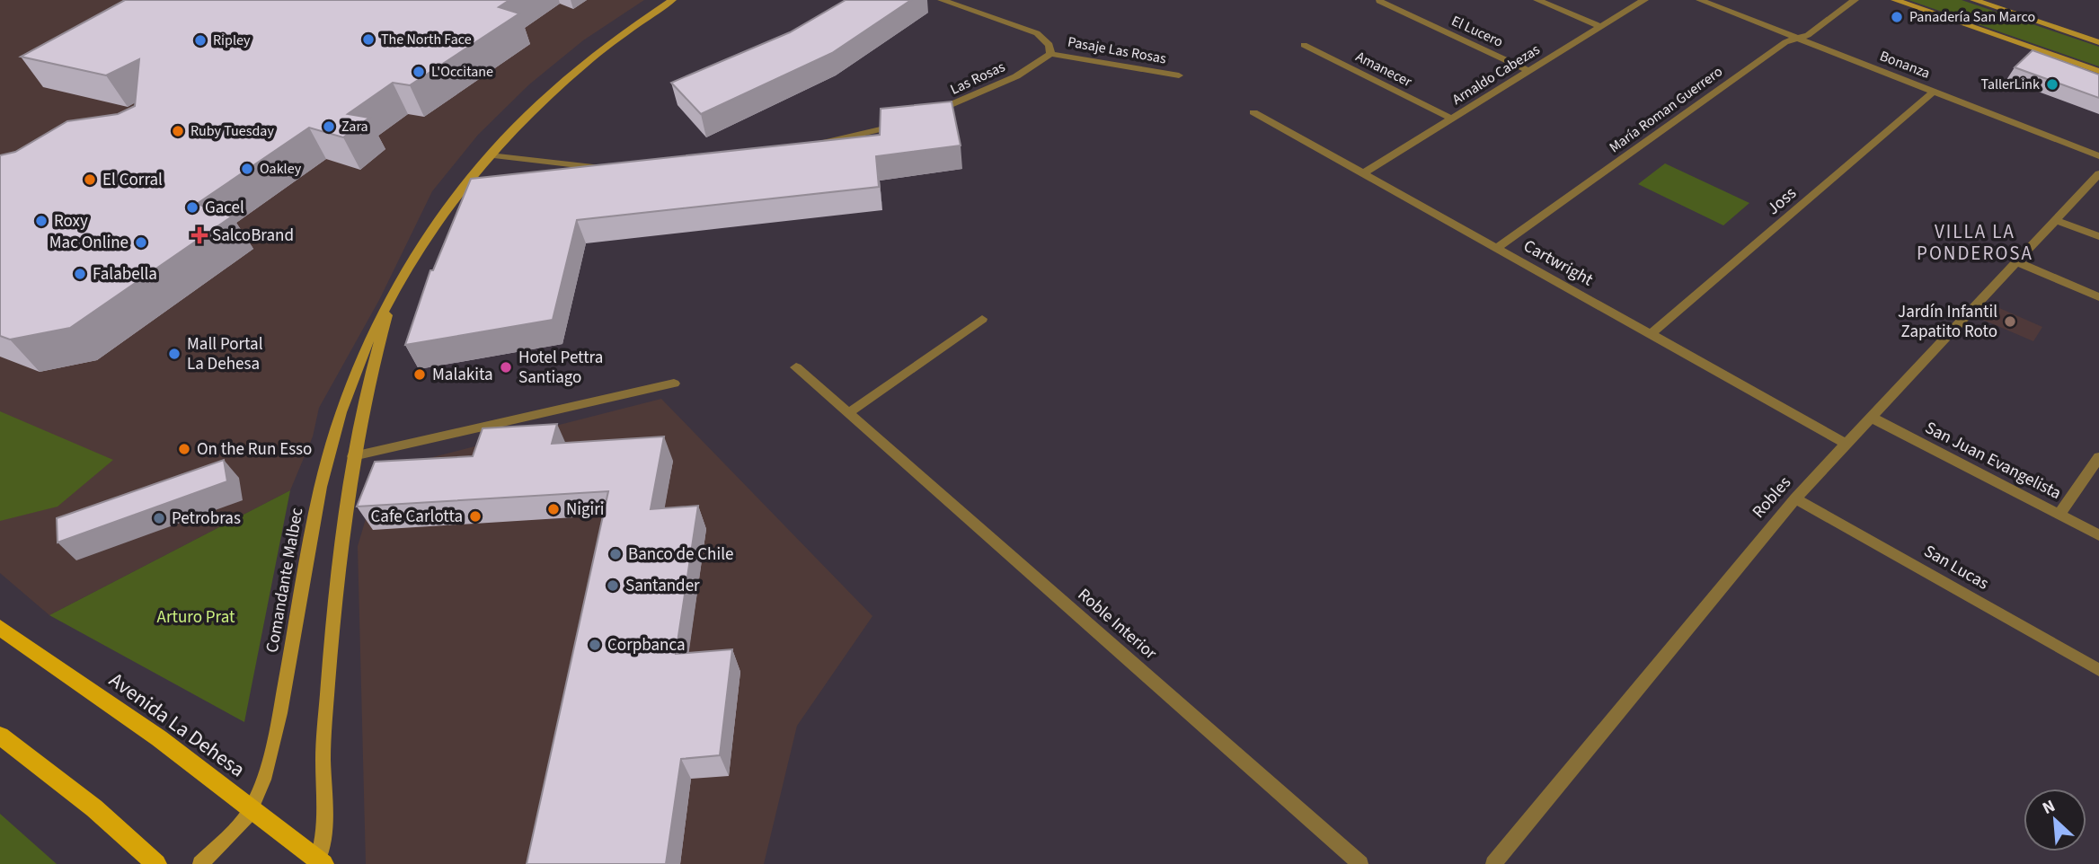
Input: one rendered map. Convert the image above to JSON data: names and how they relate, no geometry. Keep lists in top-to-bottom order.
{
  "streets": {
    "main road": ["Avenida La Dehesa"],
    "street": [
      "El Lucero",
      "Pasaje Las Rosas",
      "Bonanza",
      "Amanecer",
      "Arnaldo Cabezas",
      "Las Rosas",
      "María Roman Guerrero",
      "Joss",
      "Cartwright",
      "San Juan Evangelista",
      "Robles",
      "San Lucas",
      "Comandante Malbec",
      "Roble Interior"
    ]
  },
  "crossings": [
    ["El Lucero", "Arnaldo Cabezas"],
    ["Pasaje Las Rosas", "Las Rosas"],
    ["Bonanza", "María Roman Guerrero"],
    ["Bonanza", "Joss"],
    ["Amanecer", "Arnaldo Cabezas"],
    ["Arnaldo Cabezas", "Cartwright"],
    ["María Roman Guerrero", "Cartwright"],
    ["Joss", "Cartwright"],
    ["Cartwright", "Robles"],
    ["San Juan Evangelista", "Robles"],
    ["Robles", "San Lucas"],
    ["Comandante Malbec", "Avenida La Dehesa"]
  ],
  "districts": ["VILLA LA PONDEROSA"],
  "parks": ["Arturo Prat"],
  "places": {
    "other": [
      "Panadería San Marco",
      "The North Face",
      "Ripley",
      "L'Occitane",
      "TallerLink",
      "Zara",
      "Ruby Tuesday",
      "Oakley",
      "El Corral",
      "Gacel",
      "Roxy",
      "Mac Online",
      "Falabella",
      "Jardín Infantil Zapatito Roto",
      "Mall Portal La Dehesa",
      "Hotel Pettra Santiago",
      "Malakita",
      "On the Run Esso",
      "Nigiri",
      "Cafe Carlotta",
      "Petrobras",
      "Banco de Chile",
      "Santander",
      "Corpbanca"
    ],
    "health": ["SalcoBrand"]
  },
  "north": "top left"
}
